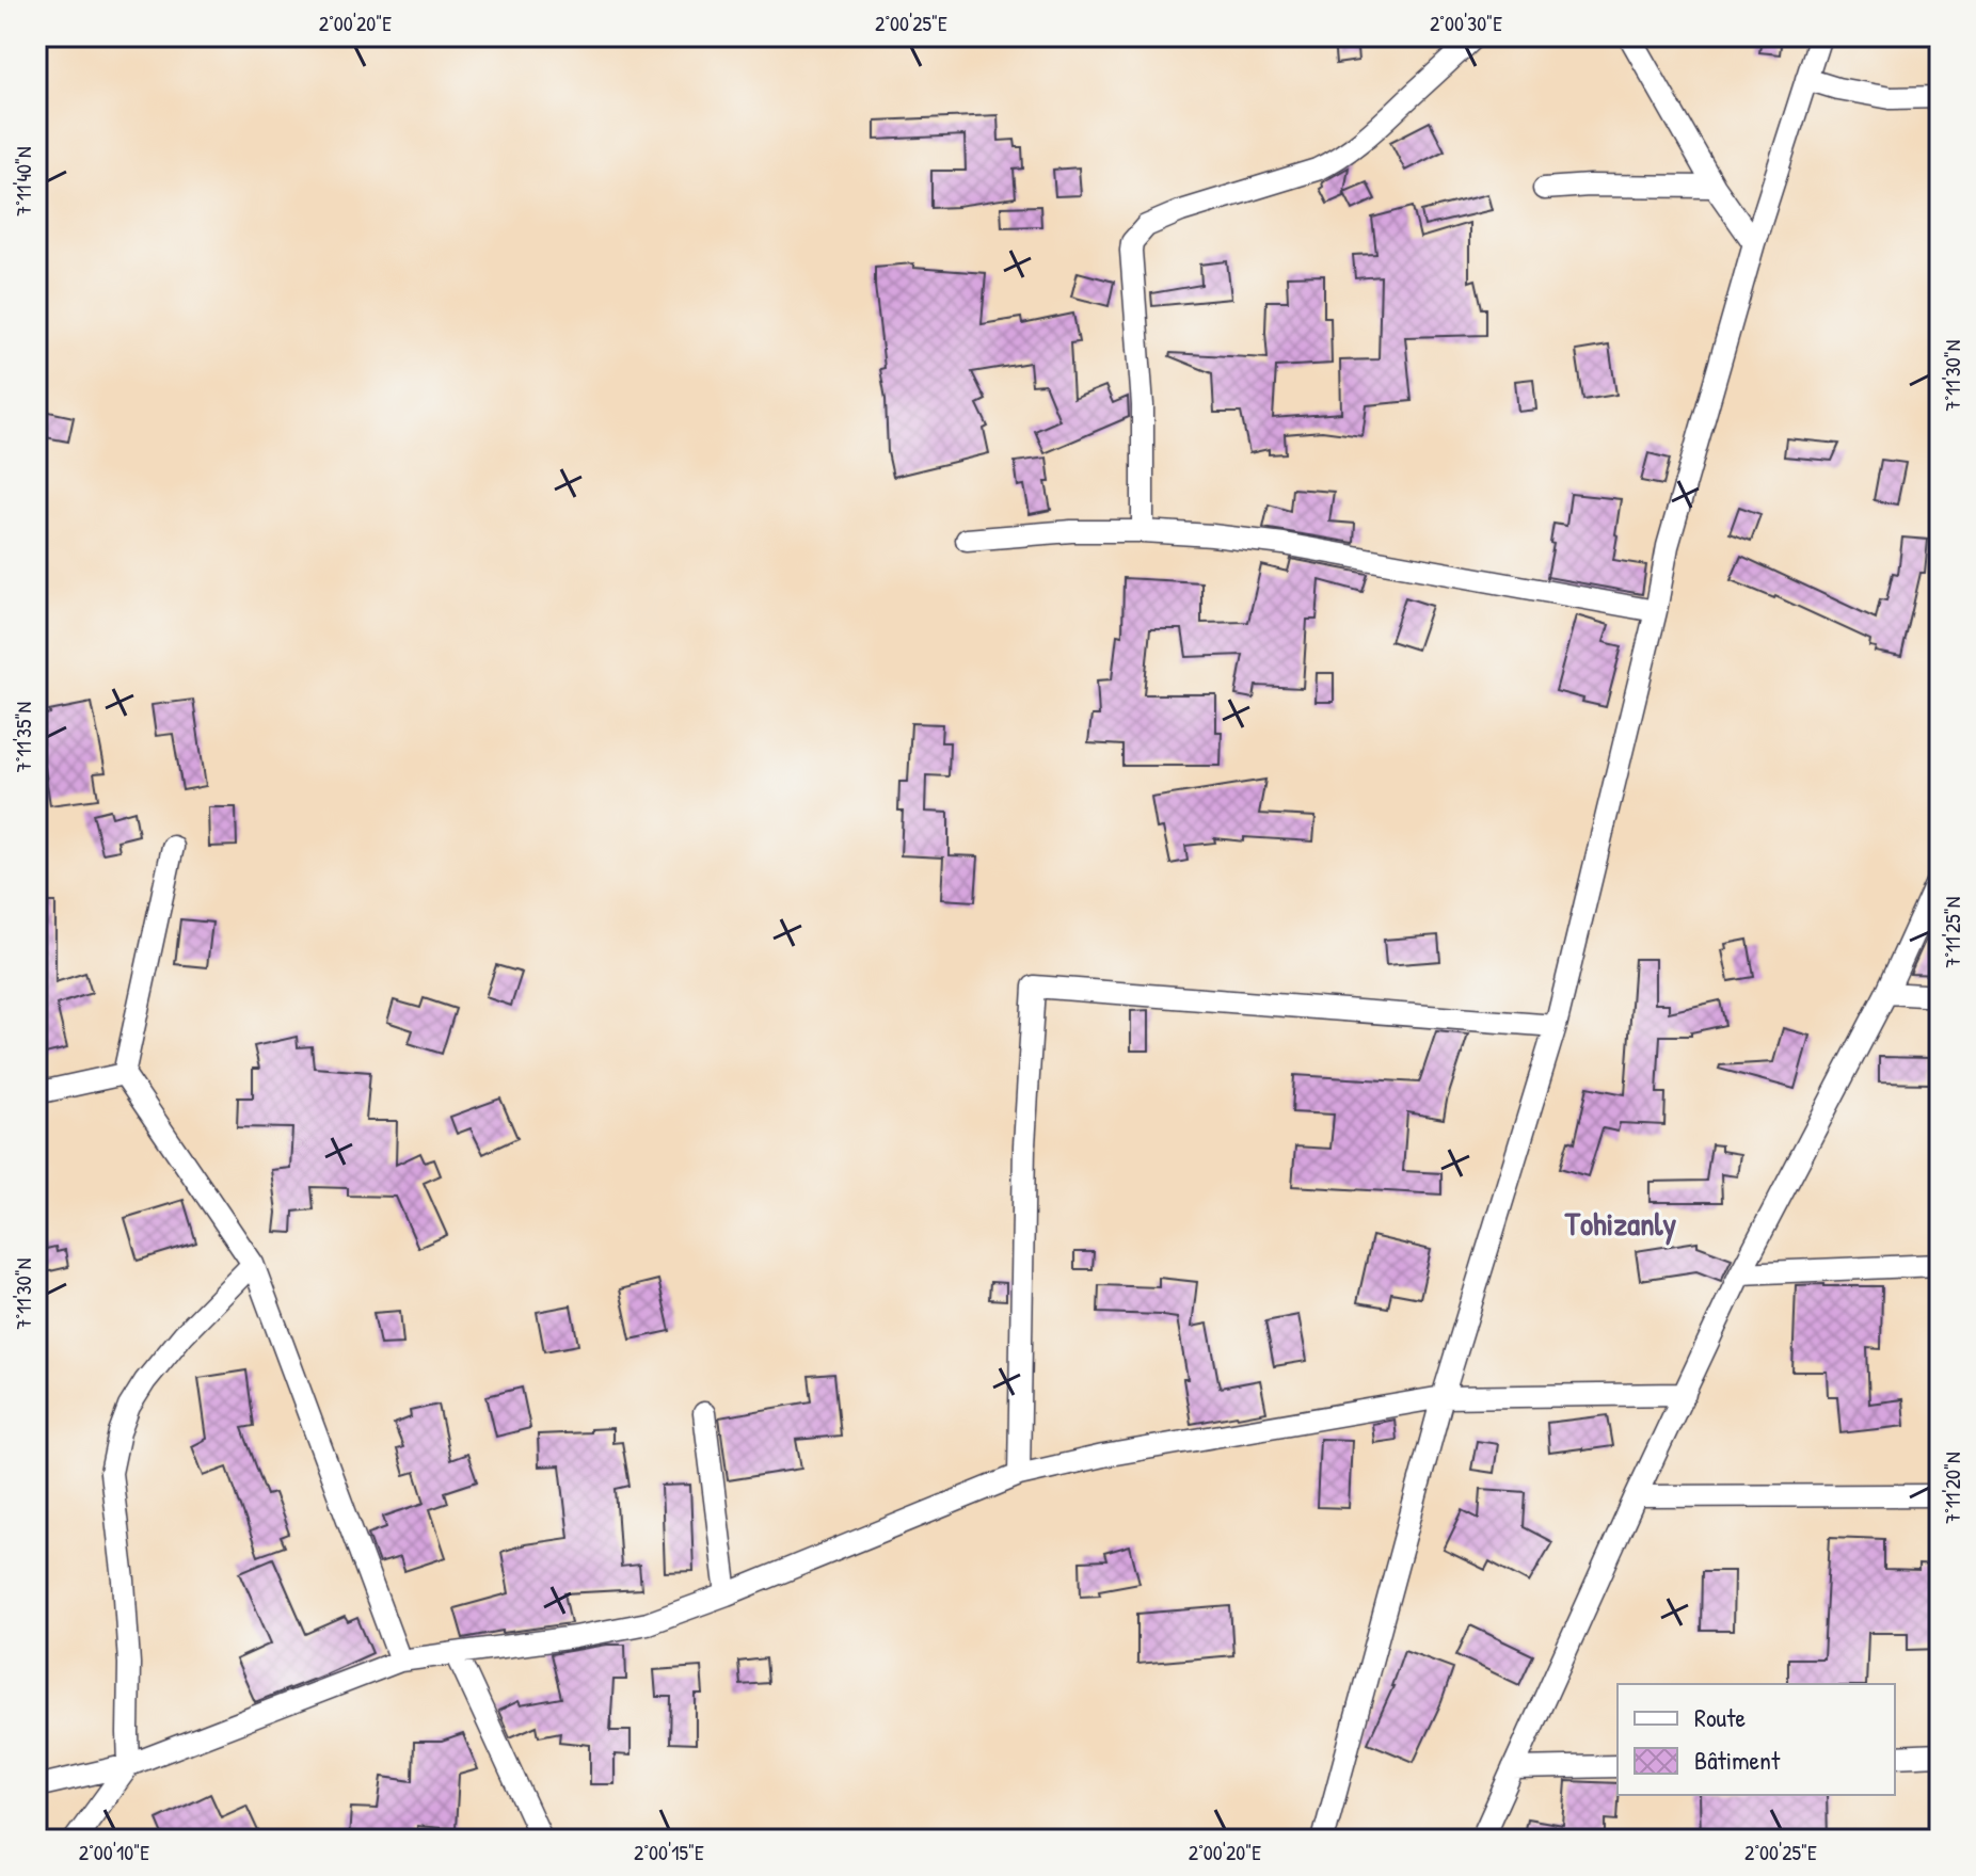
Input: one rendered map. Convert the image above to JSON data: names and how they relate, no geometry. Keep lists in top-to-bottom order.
{
  "districts": ["Tohizanly"],
  "legend": ["Route", "Bâtiment"],
  "coordinates": [
    "2°00'20\"E",
    "2°00'25\"E",
    "2°00'30\"E",
    "7°11'40\"N",
    "7°11'30\"N",
    "7°11'35\"N",
    "7°11'25\"N",
    "7°11'20\"N",
    "2°00'10\"E",
    "2°00'15\"E"
  ]
}
